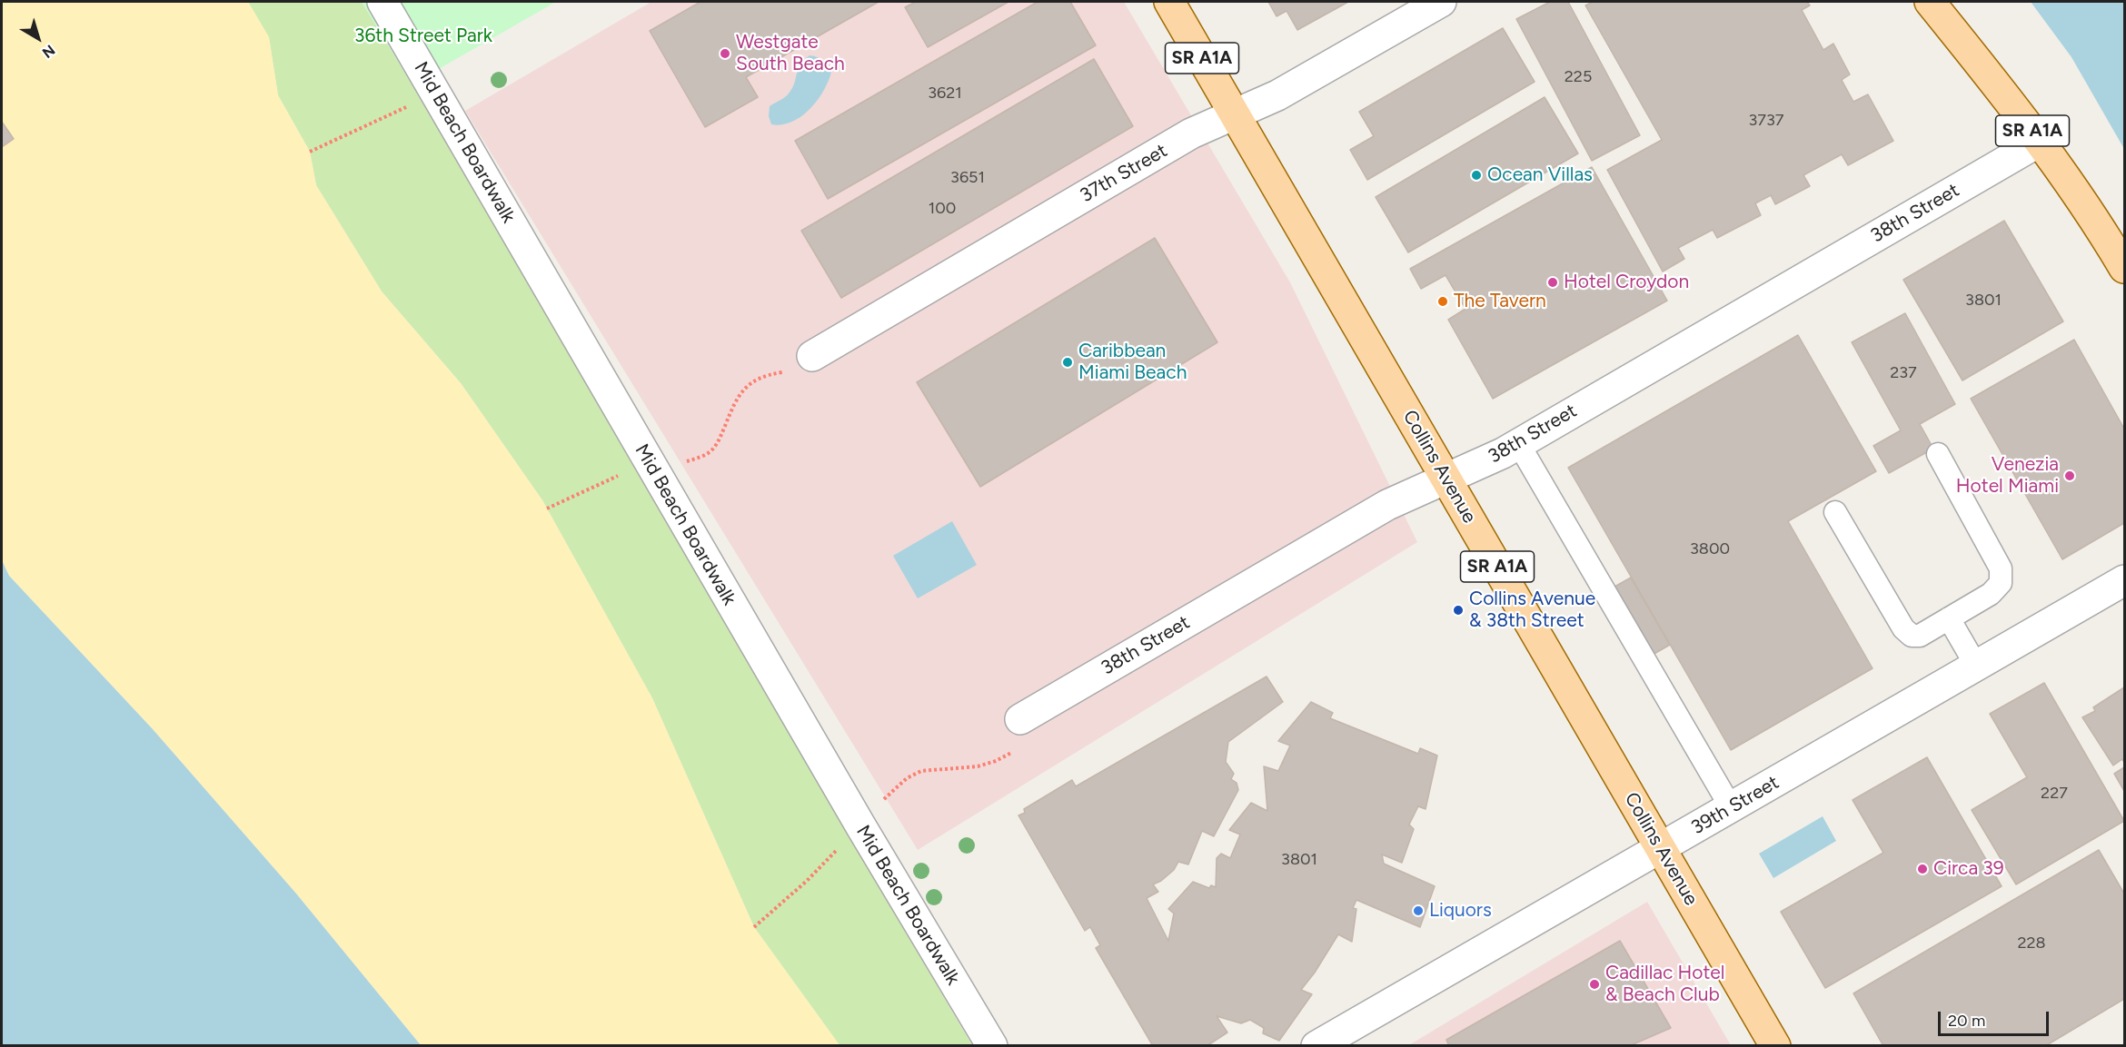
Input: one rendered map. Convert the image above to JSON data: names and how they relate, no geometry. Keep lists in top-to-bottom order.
{
  "streets": {
    "main road": ["SR A1A", "Collins Avenue"],
    "street": [
      "Mid Beach Boardwalk",
      "37th Street",
      "38th Street",
      "39th Street"
    ]
  },
  "crossings": [
    ["SR A1A", "38th Street"],
    ["37th Street", "Collins Avenue"],
    ["38th Street", "Collins Avenue"],
    ["Collins Avenue", "39th Street"]
  ],
  "parks": ["36th Street Park"],
  "places": [
    "Westgate South Beach",
    "Ocean Villas",
    "Hotel Croydon",
    "The Tavern",
    "Caribbean Miami Beach",
    "Venezia Hotel Miami",
    "Collins Avenue & 38th Street",
    "Circa 39",
    "Liquors",
    "Cadillac Hotel & Beach Club"
  ],
  "house_numbers": [
    "225",
    "3621",
    "3737",
    "3651",
    "100",
    "3801",
    "237",
    "3800",
    "227",
    "3801",
    "228"
  ],
  "scale_bar": "20 m",
  "north": "bottom right"
}
